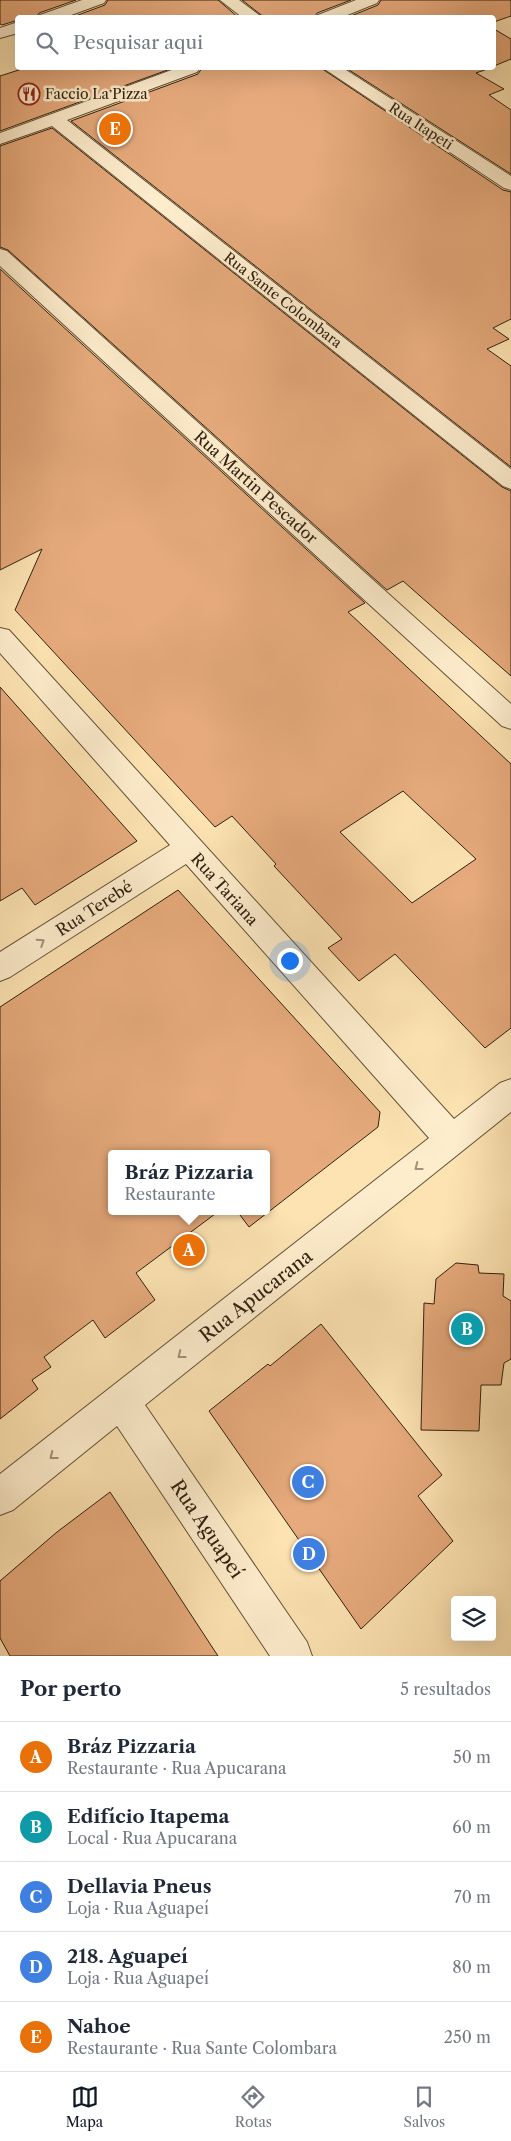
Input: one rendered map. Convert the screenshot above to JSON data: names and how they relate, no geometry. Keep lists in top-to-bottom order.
{
  "streets": {
    "street": [
      "Rua Itapeti",
      "Rua Sante Colombara",
      "Rua Martin Pescador",
      "Rua Tariana",
      "Rua Terebé",
      "Rua Apucarana",
      "Rua Aguapeí"
    ]
  },
  "crossings": [
    ["Rua Tariana", "Rua Terebé"],
    ["Rua Tariana", "Rua Apucarana"],
    ["Rua Apucarana", "Rua Aguapeí"]
  ],
  "one_way": ["Rua Terebé", "Rua Apucarana"],
  "places": {
    "restaurant": ["Faccio La Pizza"]
  },
  "page": {
    "search": "Pesquisar aqui",
    "pins": [
      "E",
      "A",
      "B",
      "C",
      "D"
    ],
    "popup": ["Bráz Pizzaria", "Restaurante"],
    "heading": ["Por perto", "5 resultados"],
    "list": [
      {
        "mark": "A",
        "name": "Bráz Pizzaria",
        "note": "Restaurante · Rua Apucarana",
        "value": "50 m"
      },
      {
        "mark": "B",
        "name": "Edifício Itapema",
        "note": "Local · Rua Apucarana",
        "value": "60 m"
      },
      {
        "mark": "C",
        "name": "Dellavia Pneus",
        "note": "Loja · Rua Aguapeí",
        "value": "70 m"
      },
      {
        "mark": "D",
        "name": "218. Aguapeí",
        "note": "Loja · Rua Aguapeí",
        "value": "80 m"
      },
      {
        "mark": "E",
        "name": "Nahoe",
        "note": "Restaurante · Rua Sante Colombara",
        "value": "250 m"
      }
    ],
    "nav": ["Mapa", "Rotas", "Salvos"]
  }
}
